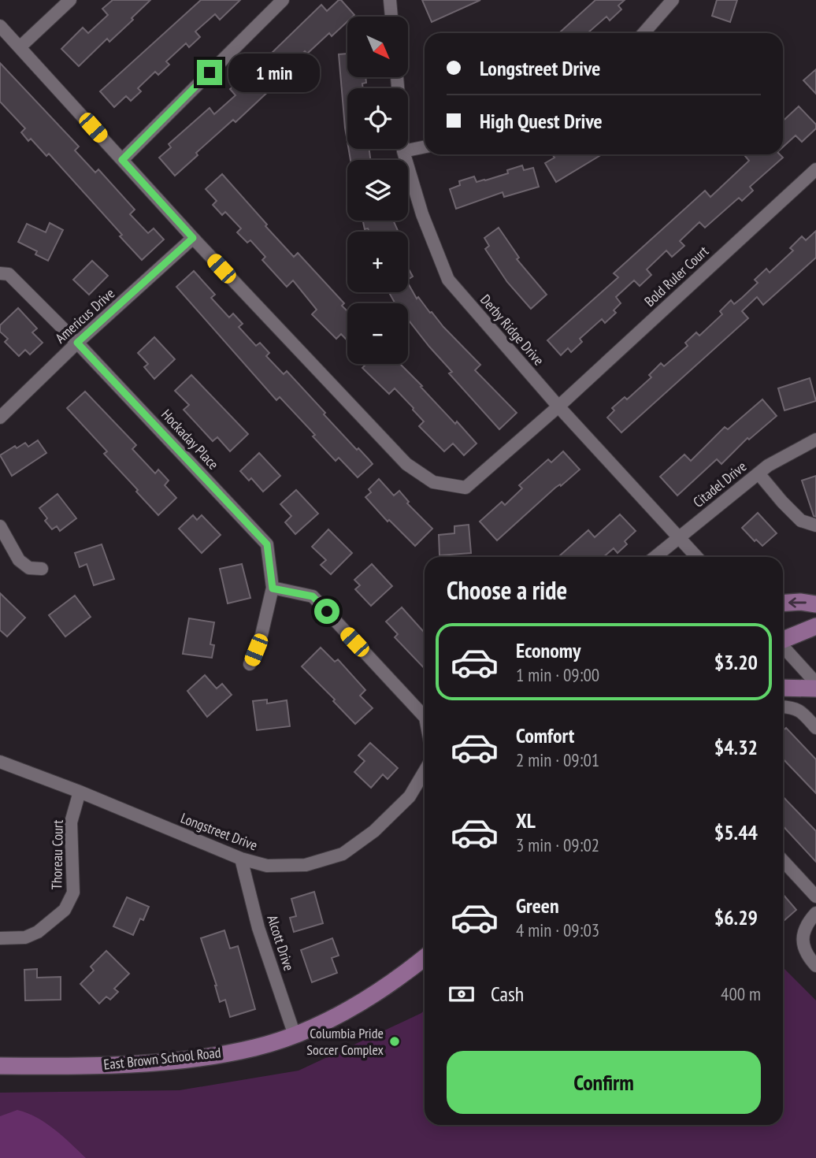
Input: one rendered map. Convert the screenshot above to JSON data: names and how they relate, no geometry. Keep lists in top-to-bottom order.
{
  "streets": {
    "main road": ["East Brown School Road"],
    "street": [
      "Bold Ruler Court",
      "Americus Drive",
      "Derby Ridge Drive",
      "Hockaday Place",
      "Citadel Drive",
      "Longstreet Drive",
      "Thoreau Court",
      "Alcott Drive"
    ]
  },
  "crossings": [
    ["Bold Ruler Court", "Americus Drive"],
    ["Bold Ruler Court", "Derby Ridge Drive"],
    ["Americus Drive", "Hockaday Place"],
    ["Derby Ridge Drive", "Citadel Drive"],
    ["Longstreet Drive", "Thoreau Court"],
    ["Longstreet Drive", "Alcott Drive"],
    ["Alcott Drive", "East Brown School Road"]
  ],
  "places": ["Columbia Pride Soccer Complex"],
  "north": "bottom right",
  "page": {
    "map_buttons": ["+", "−"],
    "banner": ["Longstreet Drive", "High Quest Drive"],
    "bubble": "1 min",
    "heading": "Choose a ride",
    "list": [
      {
        "name": "Economy",
        "note": "1 min · 09:00",
        "value": "$3.20"
      },
      {
        "name": "Comfort",
        "note": "2 min · 09:01",
        "value": "$4.32"
      },
      {
        "name": "XL",
        "note": "3 min · 09:02",
        "value": "$5.44"
      },
      {
        "name": "Green",
        "note": "4 min · 09:03",
        "value": "$6.29"
      }
    ],
    "pay": ["Cash", "400 m"],
    "buttons": "Confirm"
  }
}
